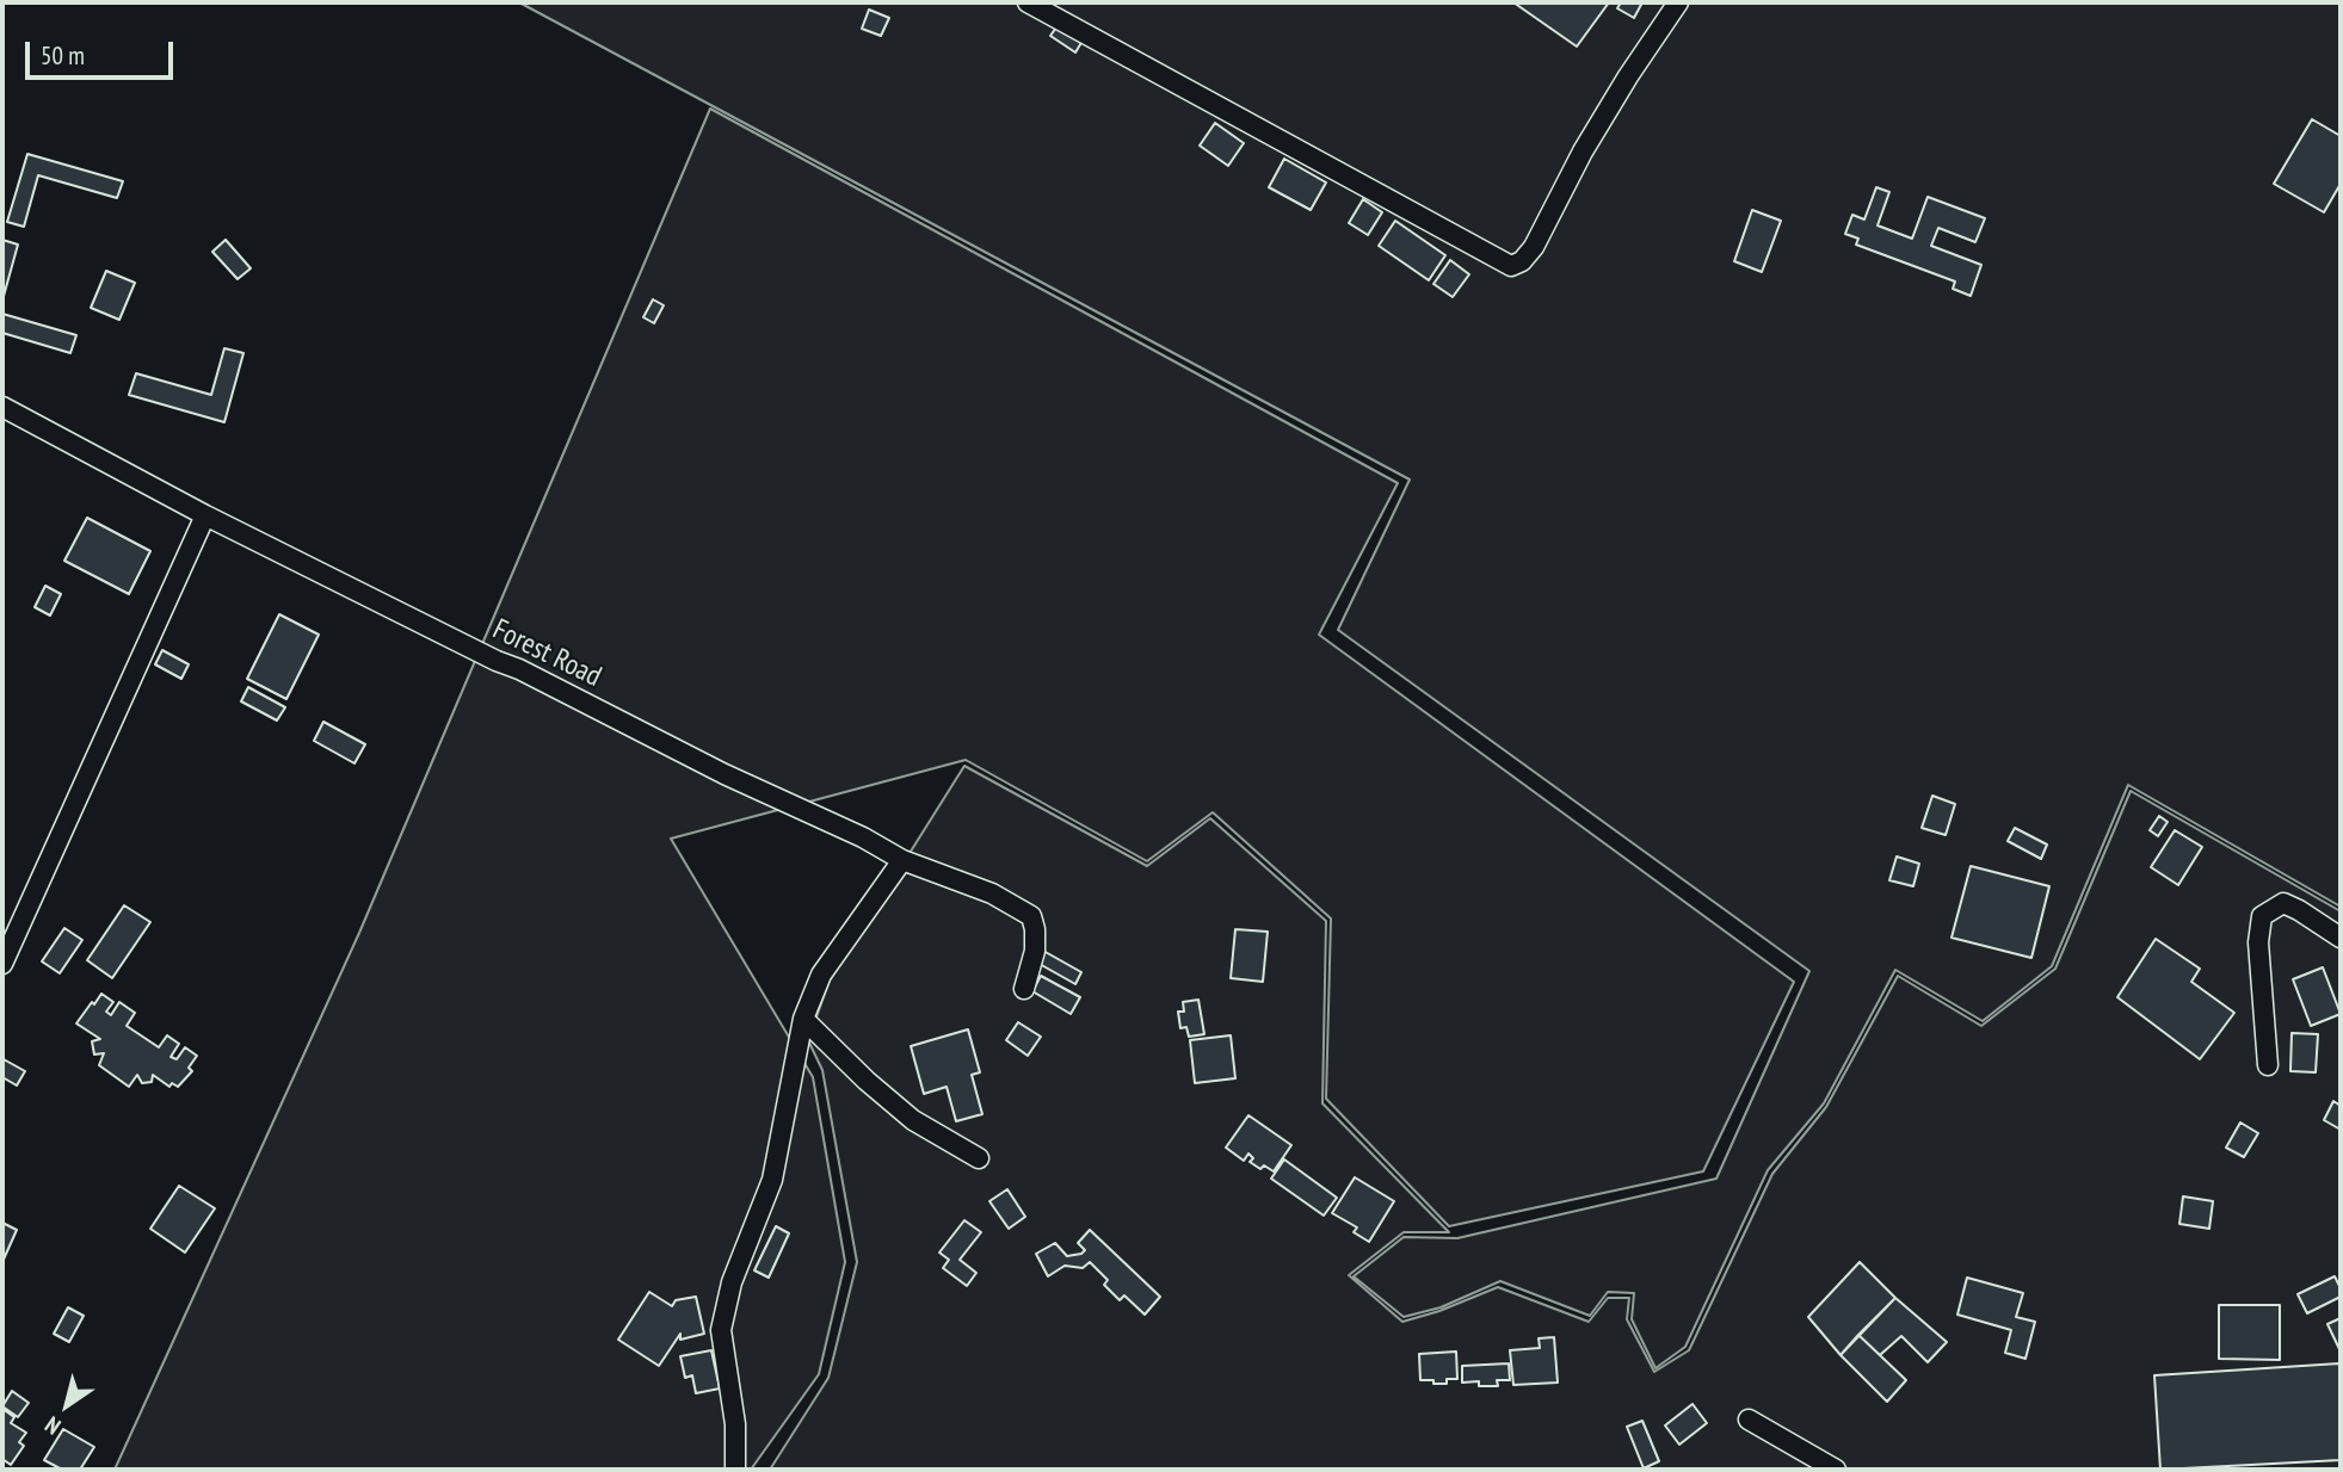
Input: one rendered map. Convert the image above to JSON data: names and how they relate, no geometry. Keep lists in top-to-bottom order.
{
  "streets": {
    "street": ["Forest Road"]
  },
  "scale_bar": "50 m",
  "north": "bottom left"
}
